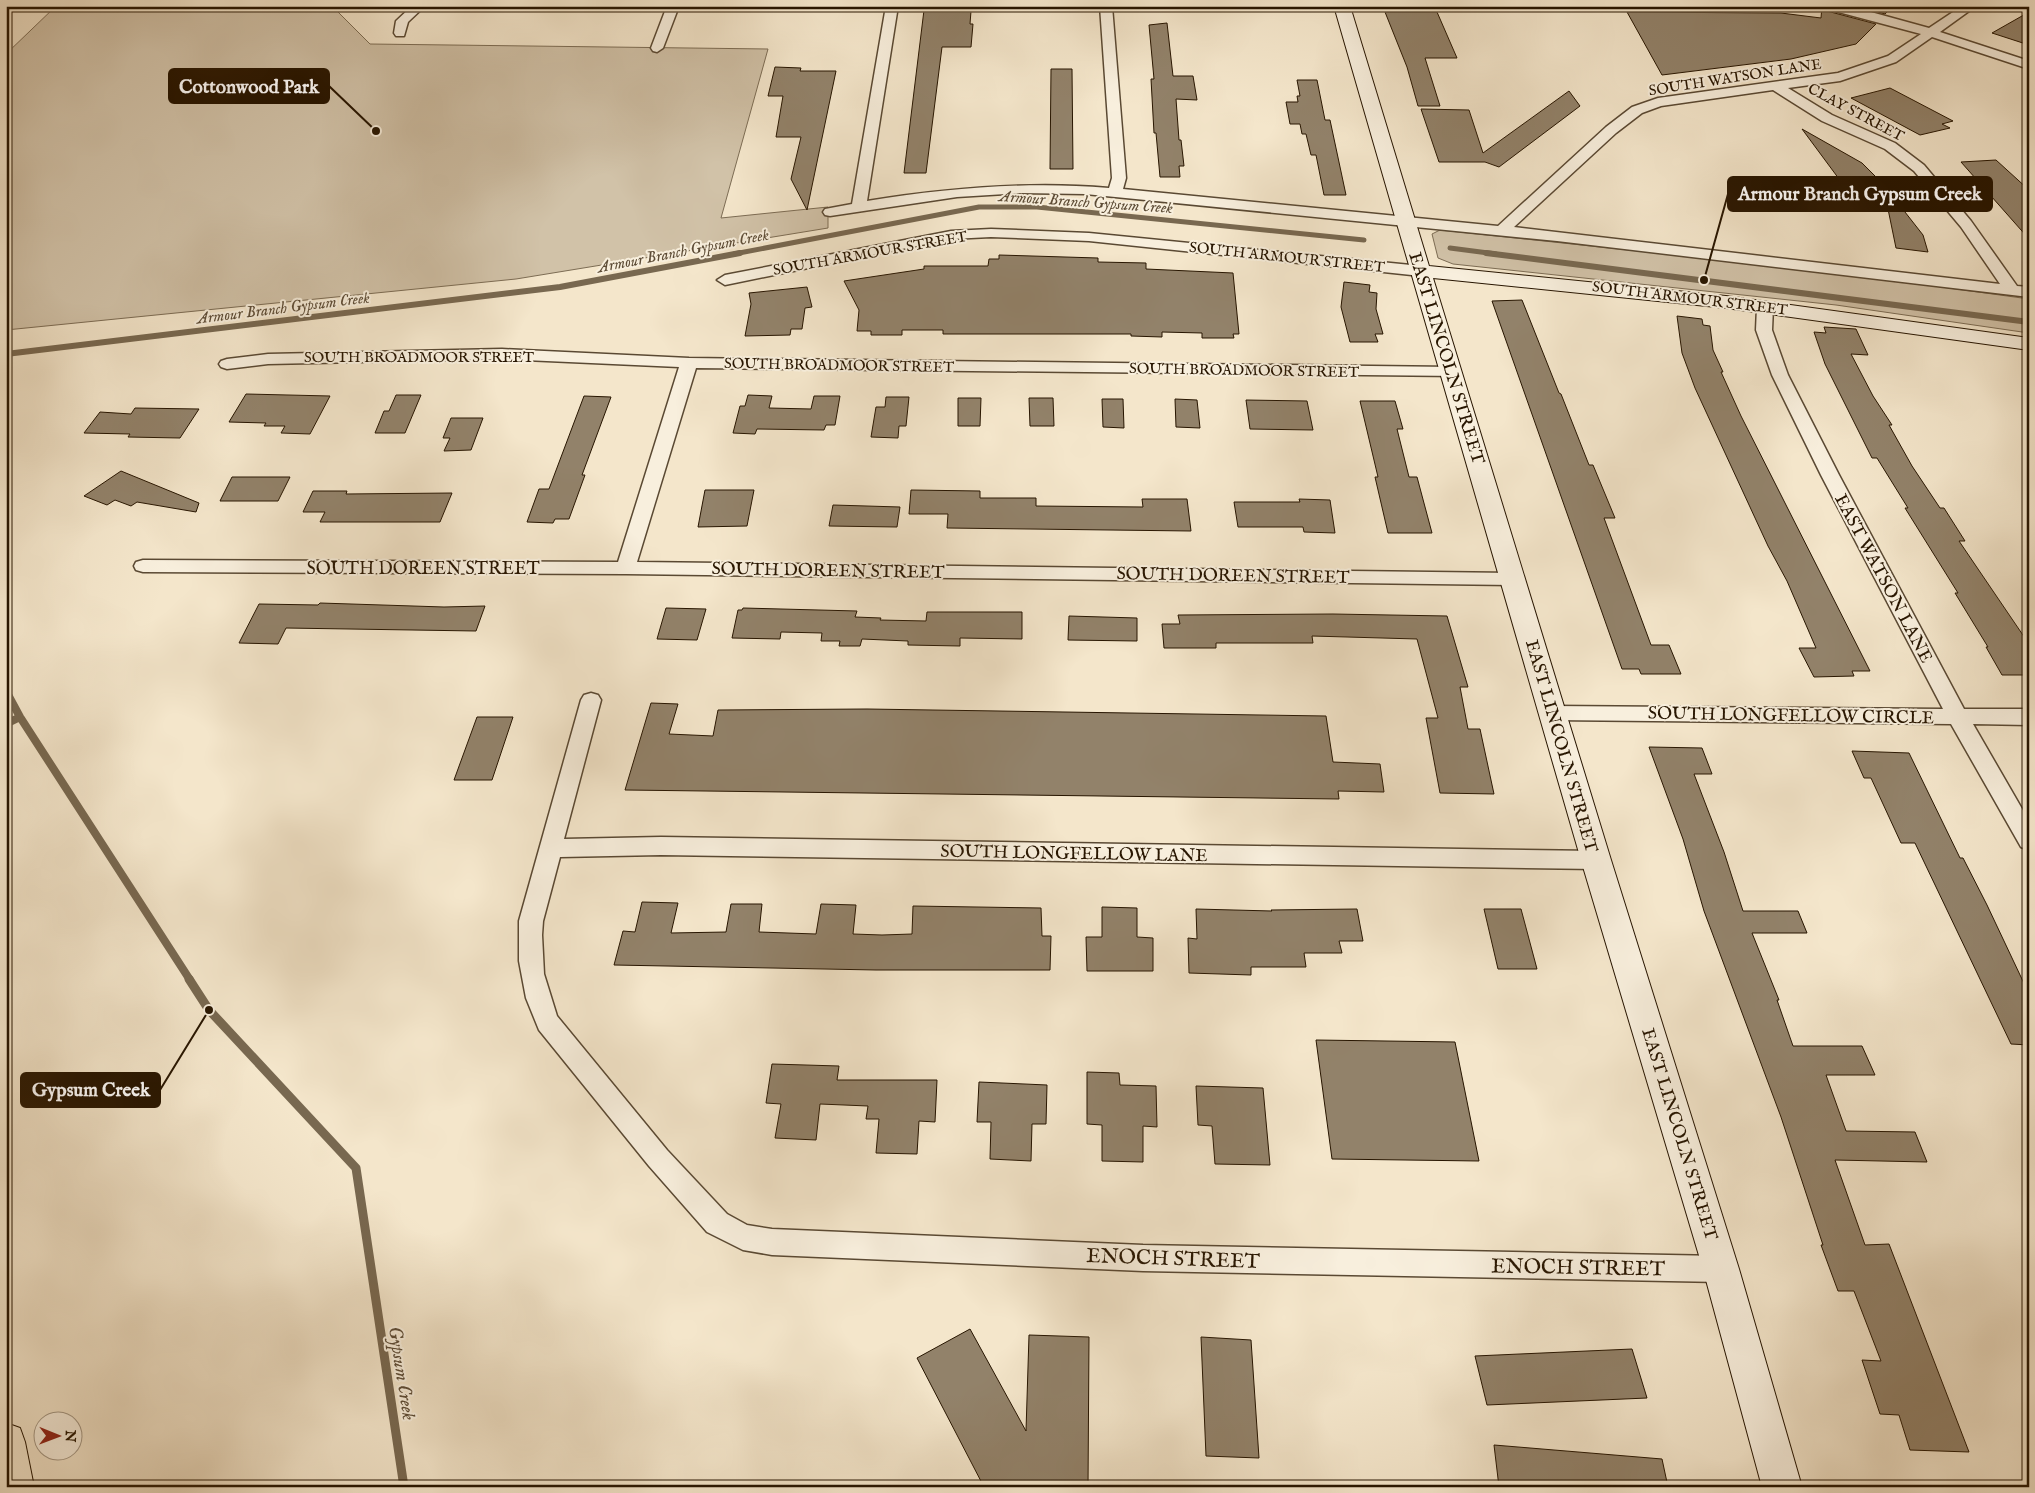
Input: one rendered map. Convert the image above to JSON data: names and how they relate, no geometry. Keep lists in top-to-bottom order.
{
  "streets": {
    "street": [
      "SOUTH WATSON LANE",
      "CLAY STREET",
      "SOUTH ARMOUR STREET",
      "SOUTH BROADMOOR STREET",
      "EAST LINCOLN STREET",
      "SOUTH DOREEN STREET",
      "EAST WATSON LANE",
      "SOUTH LONGFELLOW CIRCLE",
      "SOUTH LONGFELLOW LANE",
      "ENOCH STREET"
    ]
  },
  "crossings": [
    ["SOUTH WATSON LANE", "CLAY STREET"],
    ["SOUTH ARMOUR STREET", "EAST LINCOLN STREET"],
    ["SOUTH ARMOUR STREET", "EAST WATSON LANE"],
    ["SOUTH BROADMOOR STREET", "EAST LINCOLN STREET"],
    ["EAST LINCOLN STREET", "SOUTH DOREEN STREET"],
    ["EAST LINCOLN STREET", "SOUTH LONGFELLOW CIRCLE"],
    ["EAST LINCOLN STREET", "SOUTH LONGFELLOW LANE"],
    ["EAST LINCOLN STREET", "ENOCH STREET"],
    ["EAST WATSON LANE", "SOUTH LONGFELLOW CIRCLE"],
    ["SOUTH LONGFELLOW LANE", "ENOCH STREET"]
  ],
  "water": ["Armour Branch Gypsum Creek", "Gypsum Creek"],
  "places": ["Cottonwood Park", "Armour Branch Gypsum Creek", "Gypsum Creek"],
  "north": "right"
}
